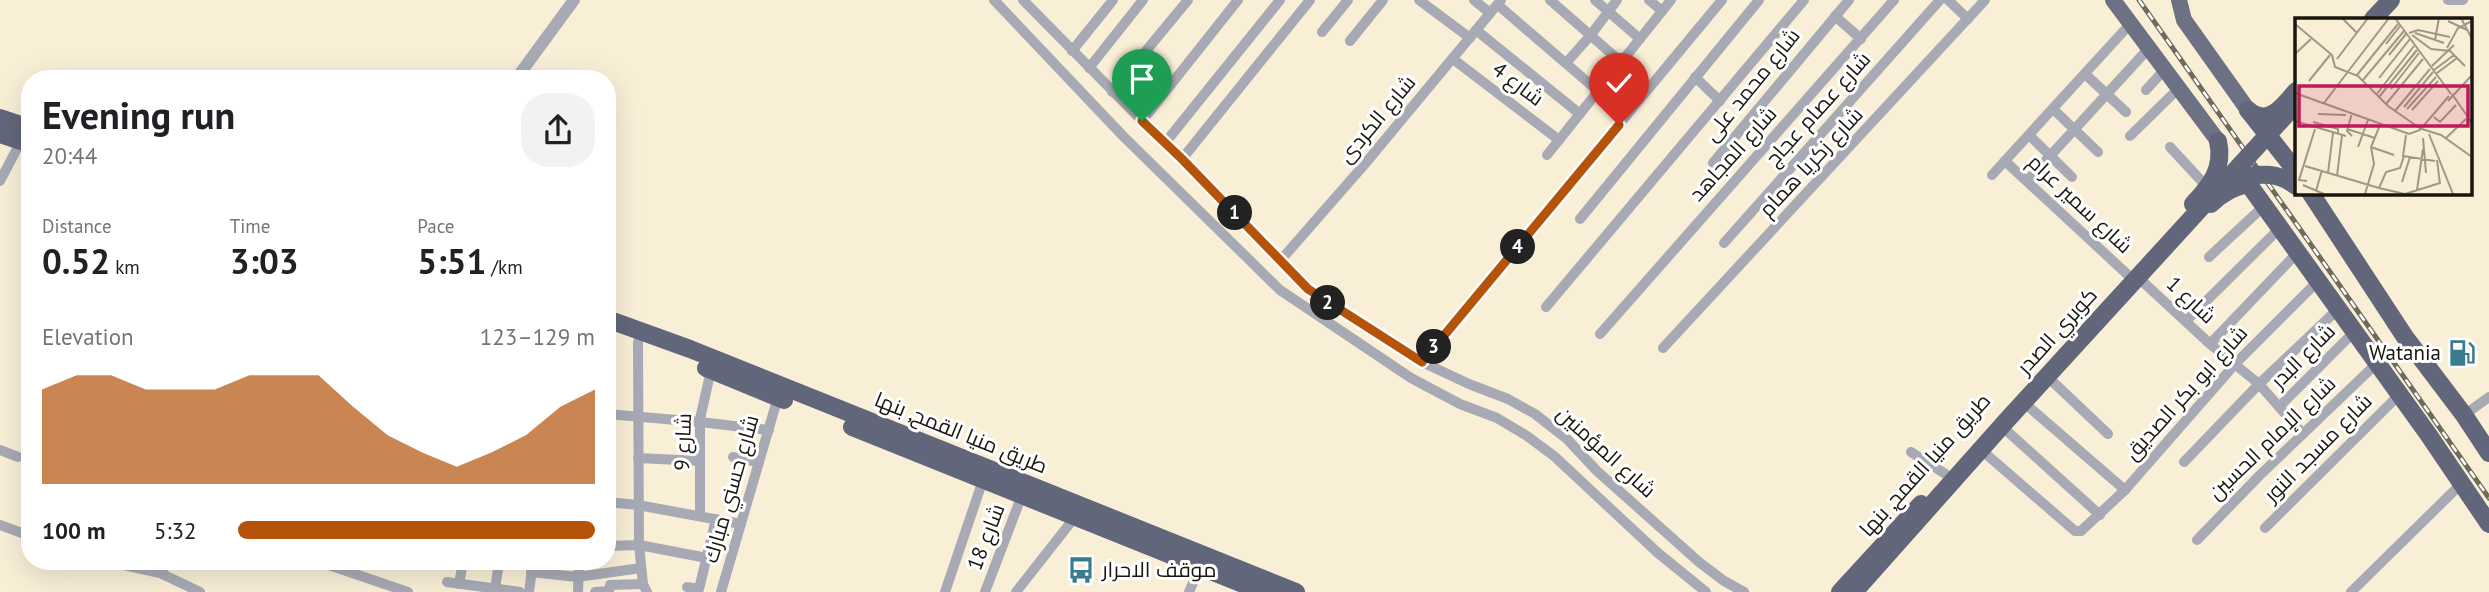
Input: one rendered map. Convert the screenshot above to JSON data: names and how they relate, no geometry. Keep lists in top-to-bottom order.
{
  "streets": {
    "highway": ["كوبري الصدر", "طريق منيا القمح, بنها"],
    "street": [
      "شارع 4",
      "شارع محمد على",
      "شارع عصام عجاج",
      "شارع الكردى",
      "شارع المجاهد",
      "شارع زكريا همام",
      "شارع سمير عرام",
      "شارع 1",
      "شارع البدر",
      "شارع ابو بكر الصديق",
      "شارع الإمام الحسين",
      "شارع 9",
      "شارع مسجد النور",
      "شارع المؤمنين",
      "شارع حسني مبارك",
      "شارع 18"
    ]
  },
  "crossings": [
    ["شارع 4", "شارع الكردى"],
    ["شارع الكردى", "شارع المؤمنين"],
    ["شارع سمير عرام", "شارع 1"],
    ["شارع سمير عرام", "طريق منيا القمح, بنها"],
    ["شارع 1", "شارع البدر"],
    ["شارع 1", "شارع ابو بكر الصديق"],
    ["شارع 1", "طريق منيا القمح, بنها"],
    ["شارع 1", "شارع الإمام الحسين"],
    ["كوبري الصدر", "طريق منيا القمح, بنها"],
    ["شارع ابو بكر الصديق", "طريق منيا القمح, بنها"],
    ["طريق منيا القمح, بنها", "شارع 9"],
    ["طريق منيا القمح, بنها", "شارع حسني مبارك"],
    ["طريق منيا القمح, بنها", "شارع 18"]
  ],
  "places": {
    "fuel station": ["Watania"],
    "bus stop": ["موقف الاحرار"]
  },
  "page": {
    "heading": ["Evening run", "20:44"],
    "stats": [
      ["Distance", "0.52 km"],
      ["Time", "3:03"],
      ["Pace", "5:51 /km"]
    ],
    "pins": [
      "1",
      "4",
      "2",
      "3"
    ],
    "chart": ["Elevation", "123–129 m"],
    "list": [
      {
        "name": "100 m",
        "note": "5:32"
      }
    ]
  }
}
